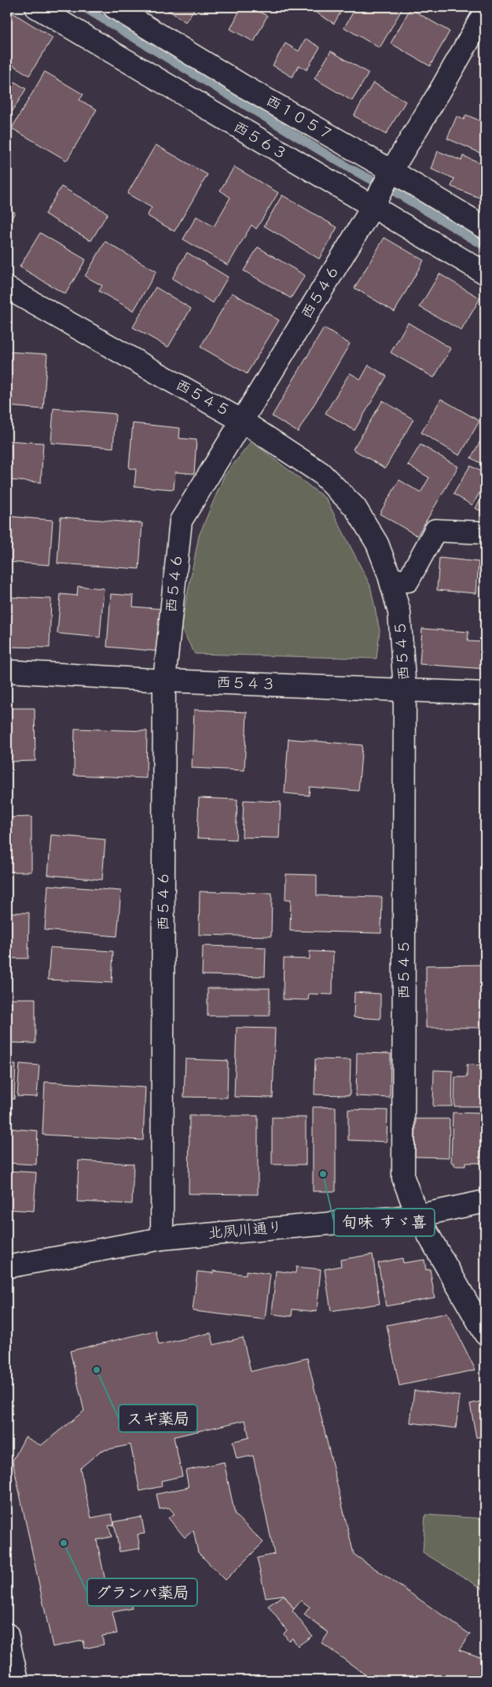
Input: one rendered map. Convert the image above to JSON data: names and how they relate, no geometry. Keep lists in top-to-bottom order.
{
  "streets": {
    "street": [
      "西１０５７",
      "西５６３",
      "西５４６",
      "西５４５",
      "西５４３",
      "北夙川通り"
    ]
  },
  "crossings": [
    ["西１０５７", "西５６３"],
    ["西１０５７", "西５４６"],
    ["西５６３", "西５４６"],
    ["西５４６", "西５４５"],
    ["西５４６", "西５４３"],
    ["西５４６", "北夙川通り"],
    ["西５４５", "西５４３"],
    ["西５４５", "北夙川通り"]
  ],
  "places": ["旬味 すゞ喜", "スギ薬局", "グランパ薬局"]
}
